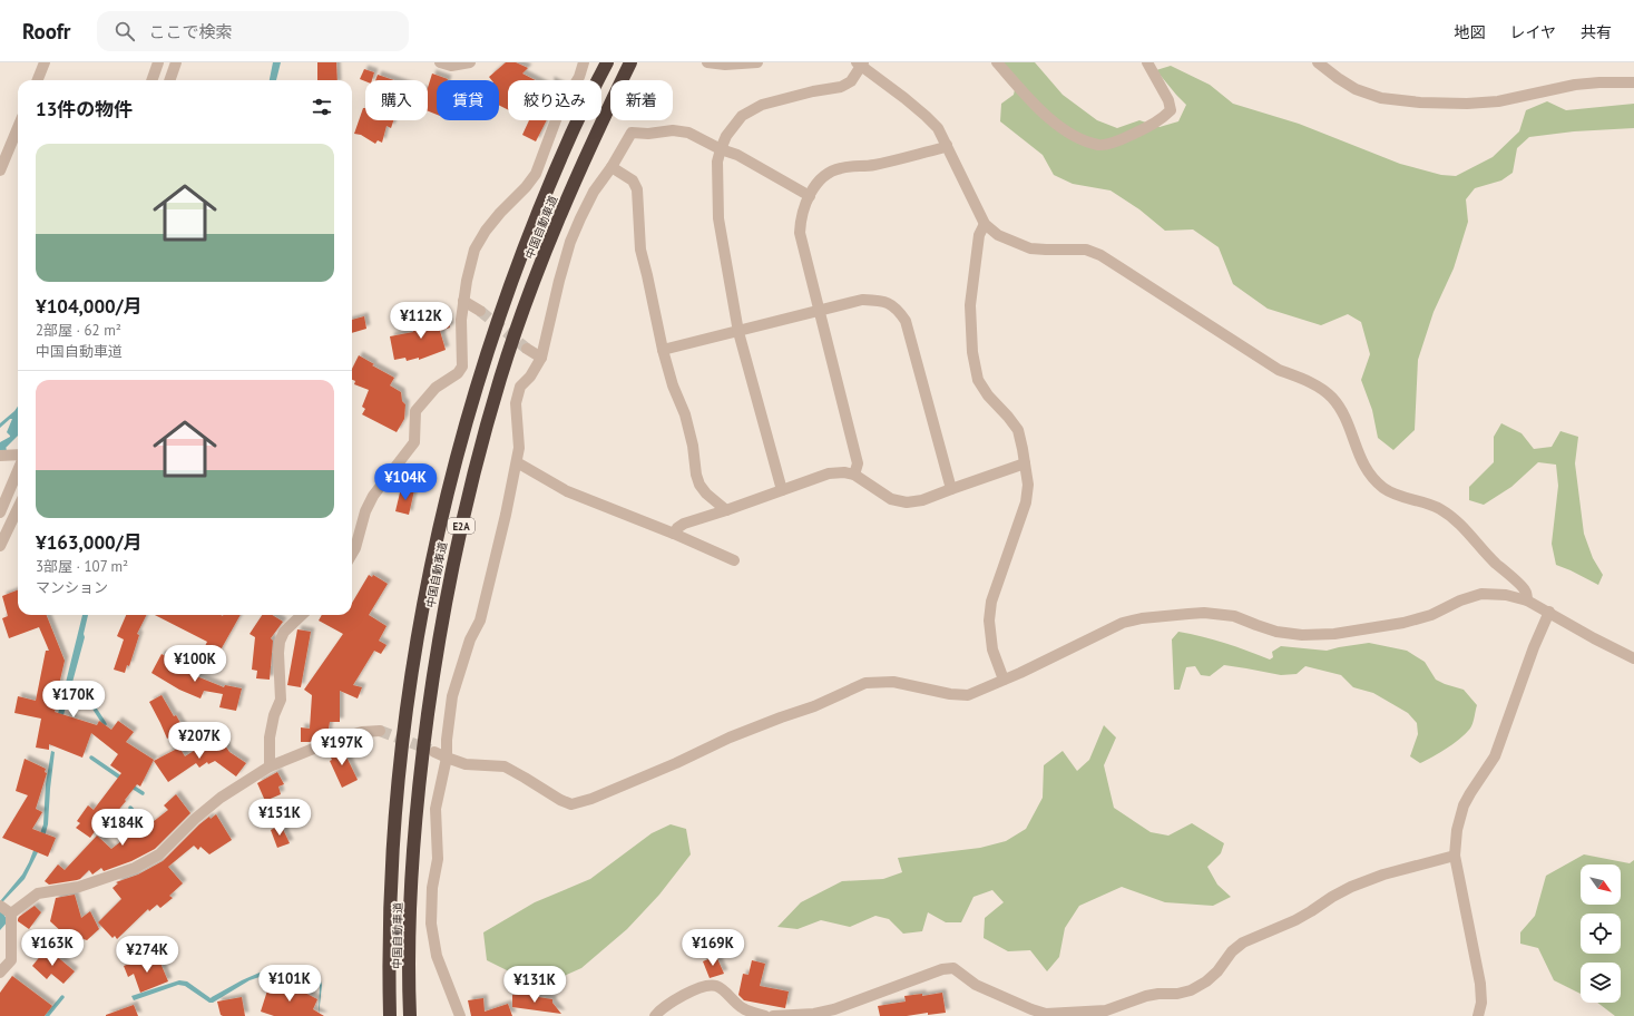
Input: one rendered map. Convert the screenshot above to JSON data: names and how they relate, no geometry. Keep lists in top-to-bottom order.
{
  "streets": {
    "highway": ["中国自動車道", "E2A"]
  },
  "north": "bottom right",
  "page": {
    "header": "Roofr",
    "search": "ここで検索",
    "nav": ["地図", "レイヤ", "共有"],
    "chip": [
      "購入",
      "賃貸",
      "絞り込み",
      "新着"
    ],
    "heading": "13件の物件",
    "list": [
      {
        "name": "¥104,000/月",
        "note": "2部屋 · 62 m² · 中国自動車道"
      },
      {
        "name": "¥163,000/月",
        "note": "3部屋 · 107 m² · マンション"
      }
    ],
    "price": [
      "¥112K",
      "¥104K",
      "¥100K",
      "¥170K",
      "¥207K",
      "¥197K",
      "¥151K",
      "¥184K",
      "¥163K",
      "¥169K",
      "¥274K",
      "¥101K",
      "¥131K"
    ]
  }
}
